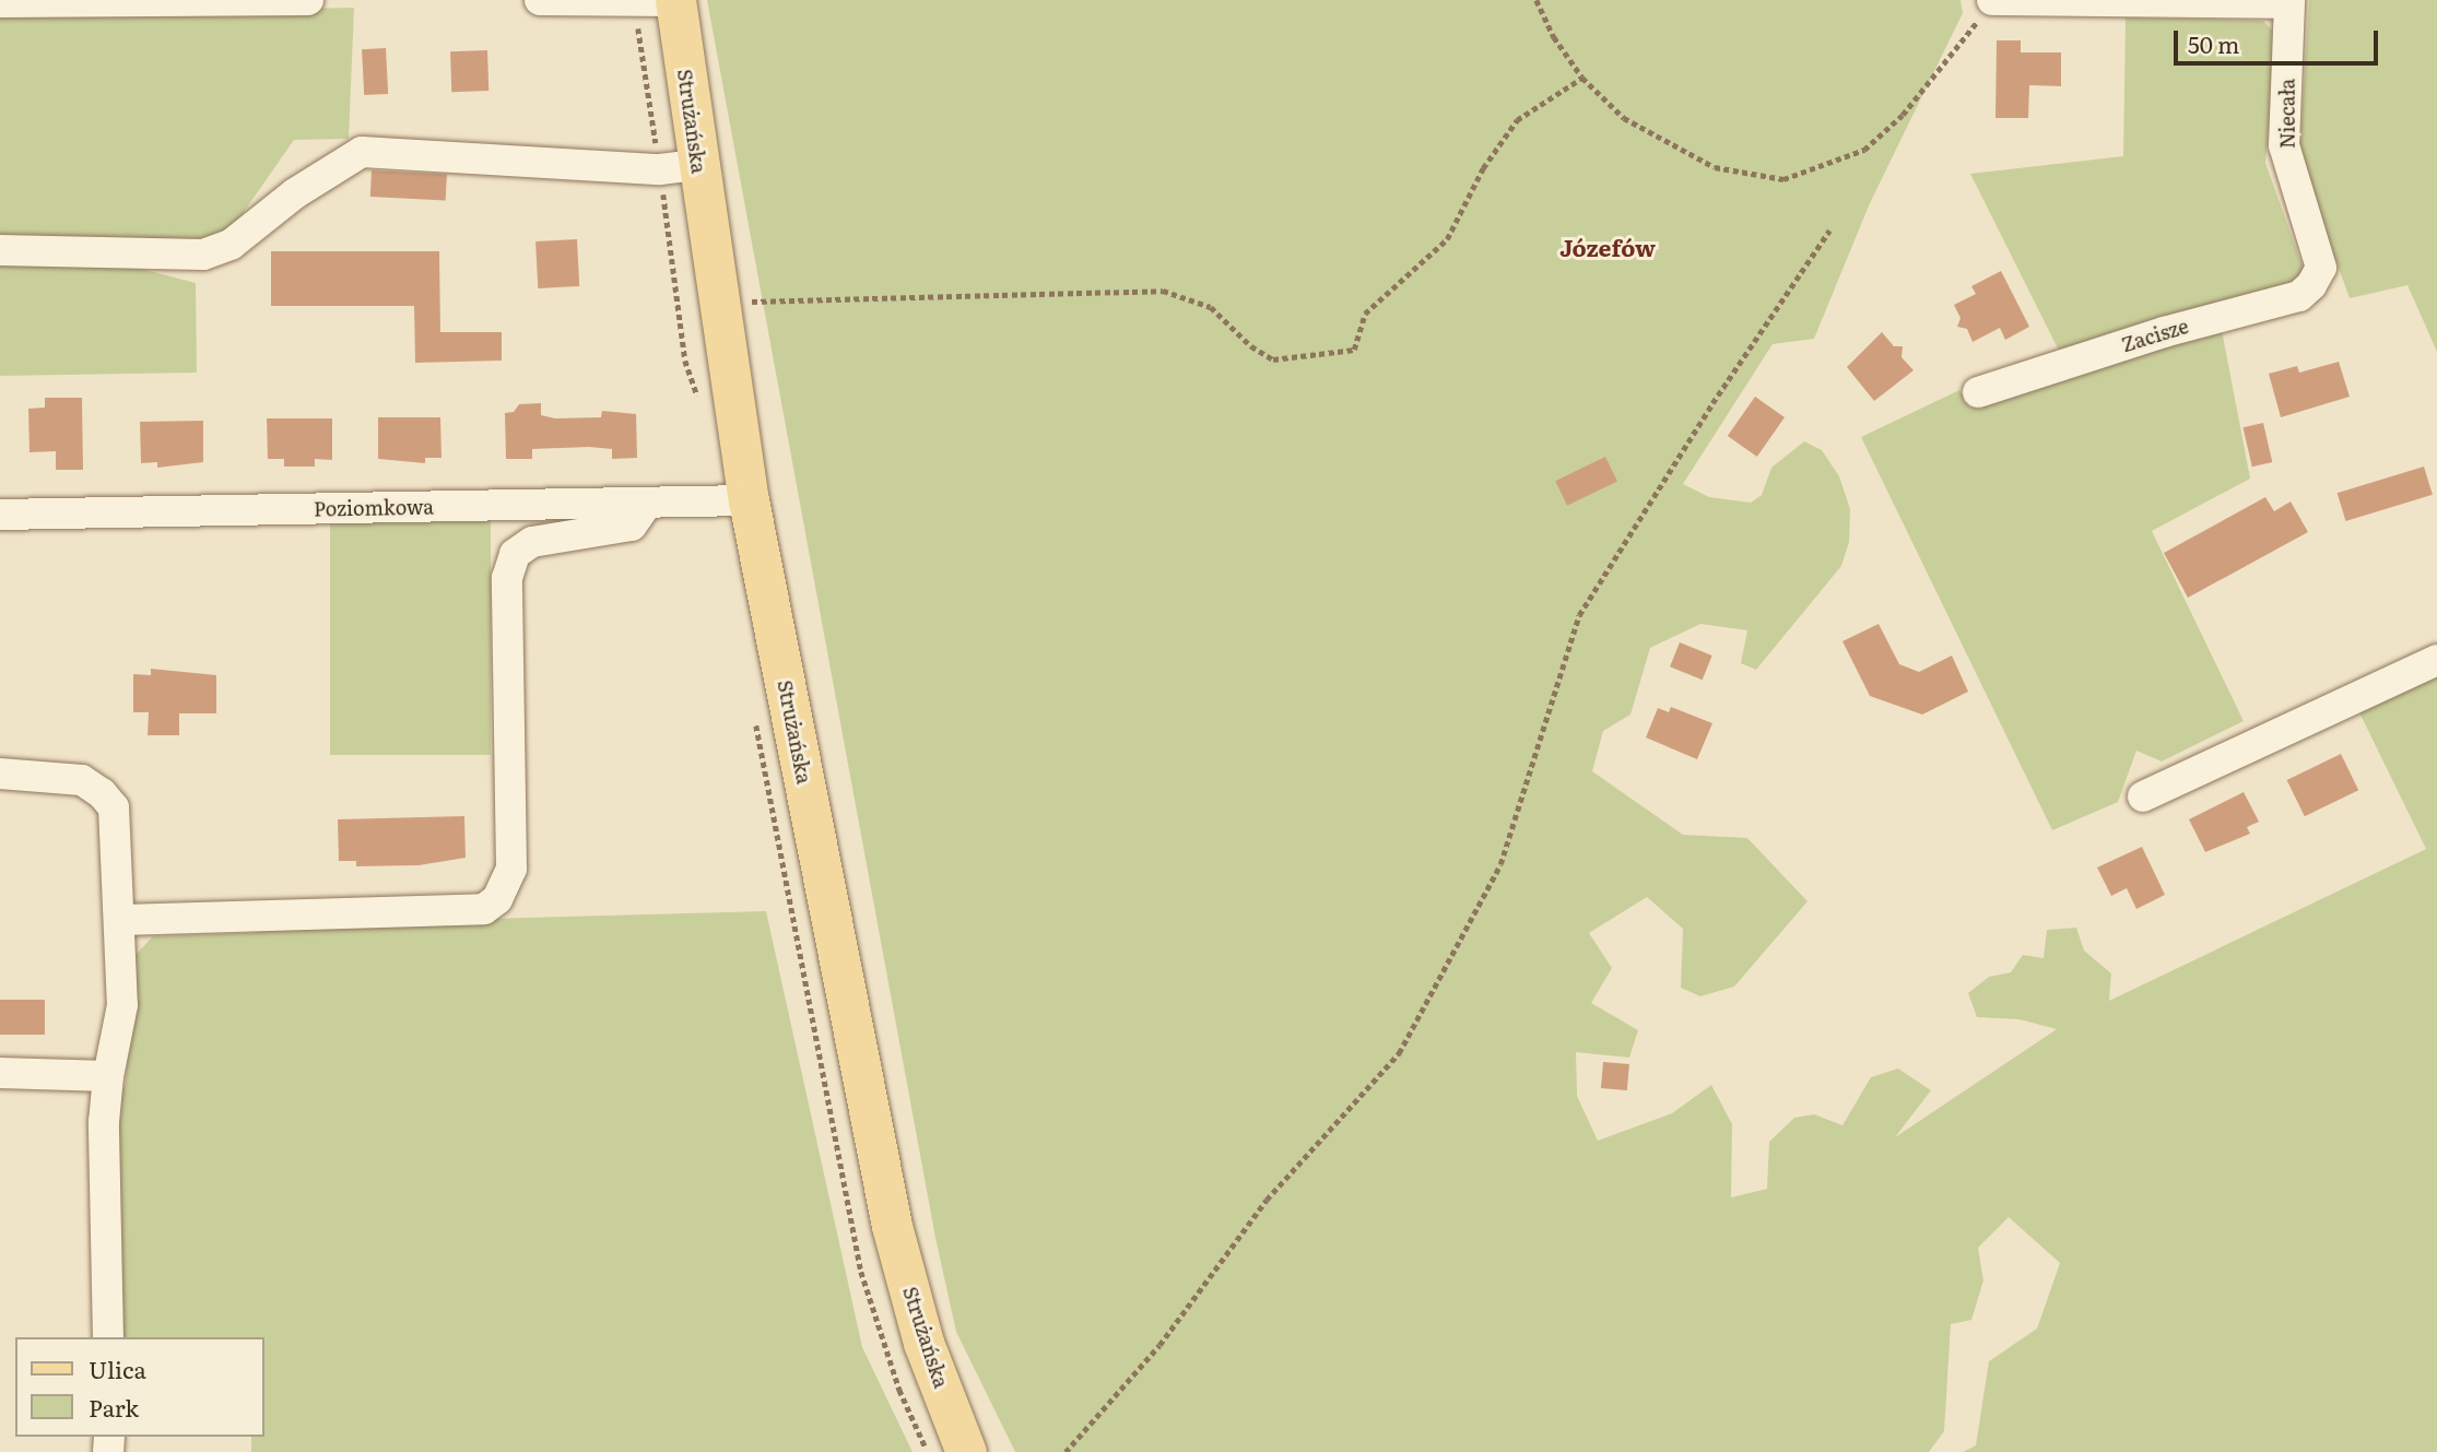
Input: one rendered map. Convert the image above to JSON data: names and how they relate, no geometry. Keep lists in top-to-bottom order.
{
  "streets": {
    "main road": ["Strużańska"],
    "street": ["Niecała", "Zacisze", "Poziomkowa"]
  },
  "crossings": [
    ["Niecała", "Zacisze"],
    ["Strużańska", "Poziomkowa"]
  ],
  "districts": ["Józefów"],
  "legend": ["Ulica", "Park"],
  "scale_bar": "50 m"
}
